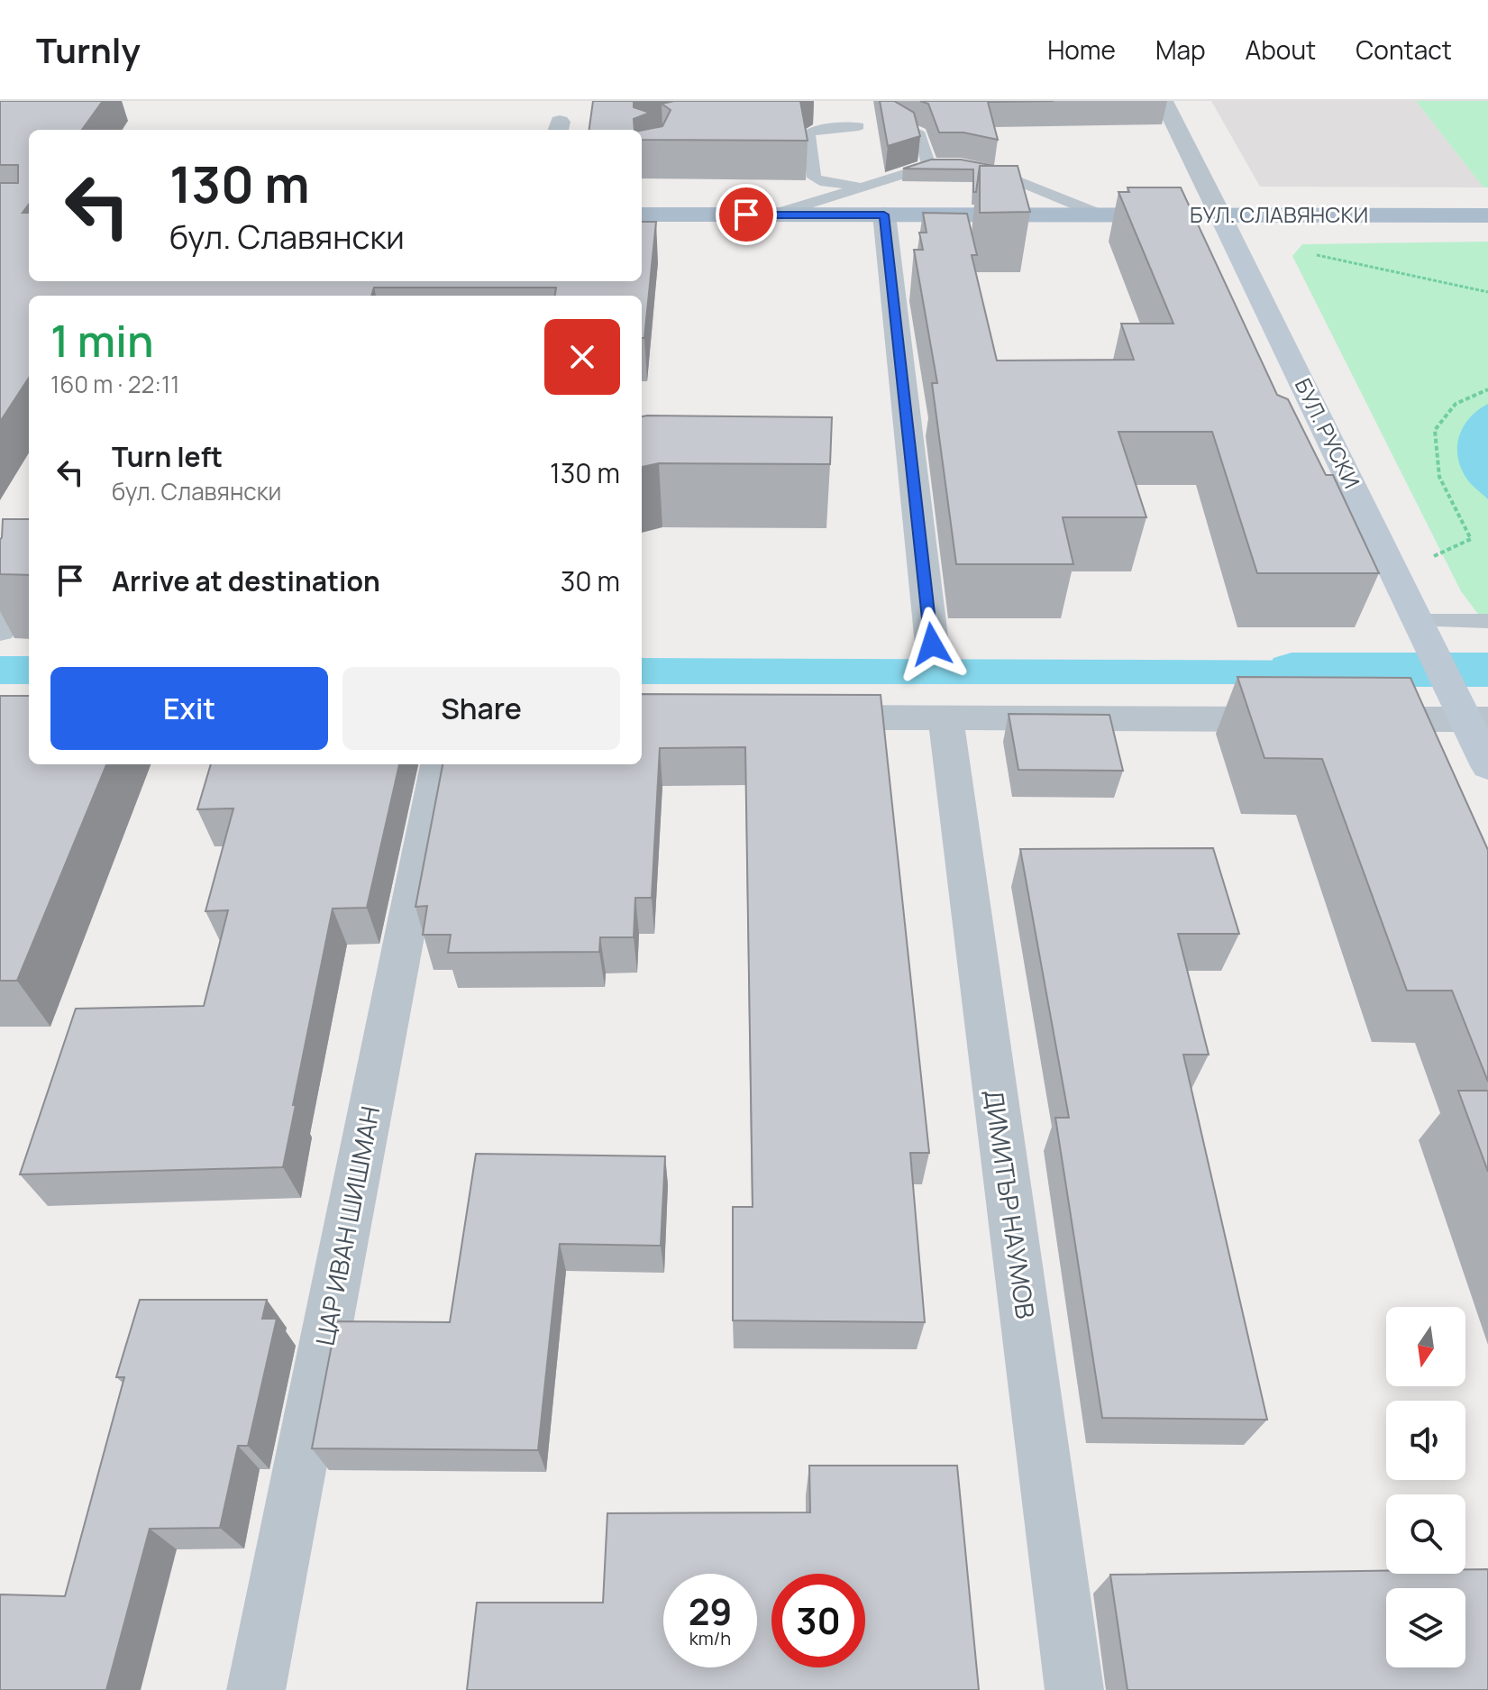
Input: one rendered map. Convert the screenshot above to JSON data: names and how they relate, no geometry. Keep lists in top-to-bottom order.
{
  "streets": {
    "main road": ["БУЛ. СЛАВЯНСКИ"],
    "street": ["БУЛ. РУСКИ", "ДИМИТЪР НАУМОВ", "ЦАР ИВАН ШИШМАН"]
  },
  "crossings": [
    ["БУЛ. СЛАВЯНСКИ", "БУЛ. РУСКИ"]
  ],
  "north": "bottom",
  "page": {
    "header": "Turnly",
    "nav": [
      "Home",
      "Map",
      "About",
      "Contact"
    ],
    "turn": ["130 m", "бул. Славянски"],
    "heading": ["1 min", "160 m · 22:11"],
    "list": [
      {
        "name": "Turn left",
        "note": "бул. Славянски",
        "value": "130 m"
      },
      {
        "name": "Arrive at destination",
        "value": "30 m"
      }
    ],
    "buttons": ["Exit", "Share"],
    "speed": "29 km/h",
    "limit": "30"
  }
}
